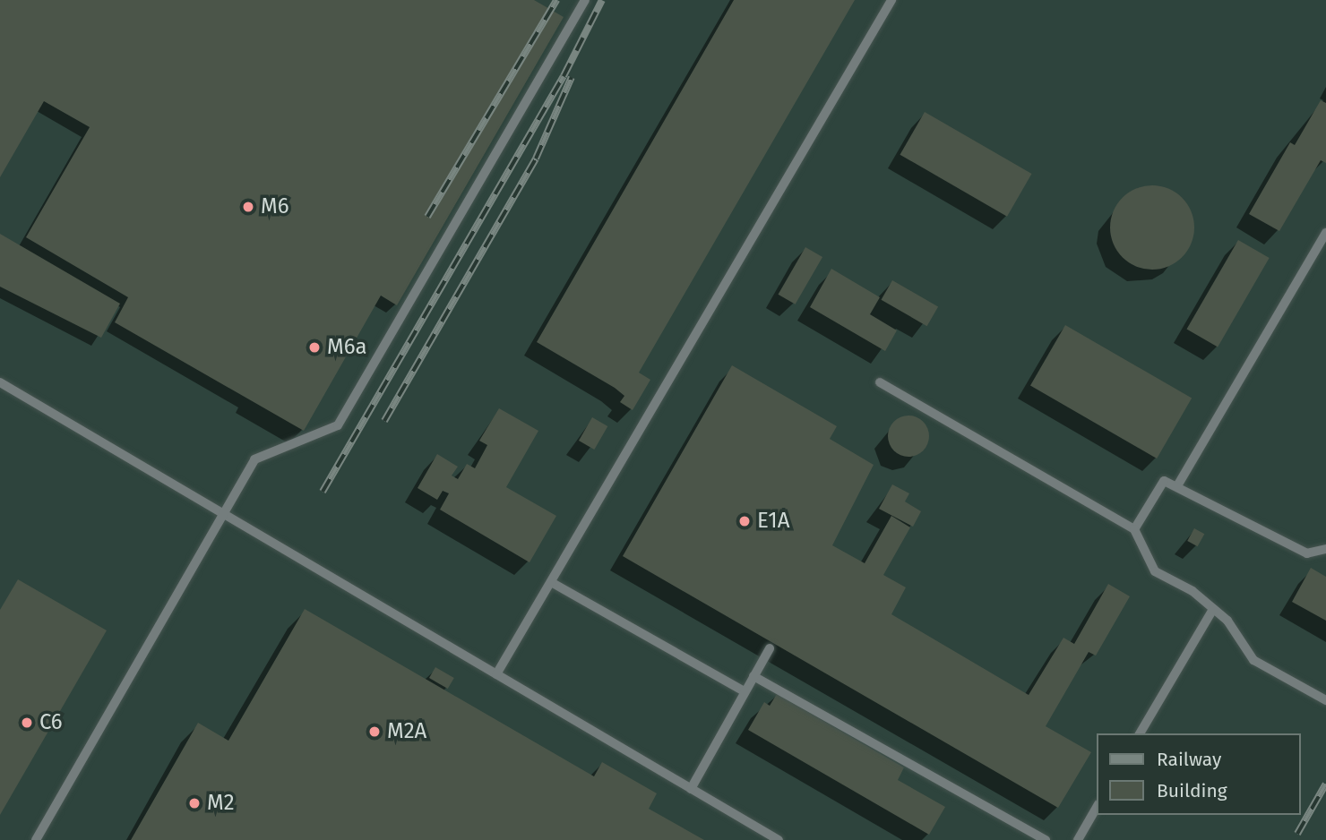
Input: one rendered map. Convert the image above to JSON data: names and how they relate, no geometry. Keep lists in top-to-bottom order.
{
  "places": [
    "M6",
    "M6a",
    "E1A",
    "C6",
    "M2A",
    "M2"
  ],
  "legend": ["Railway", "Building"]
}
